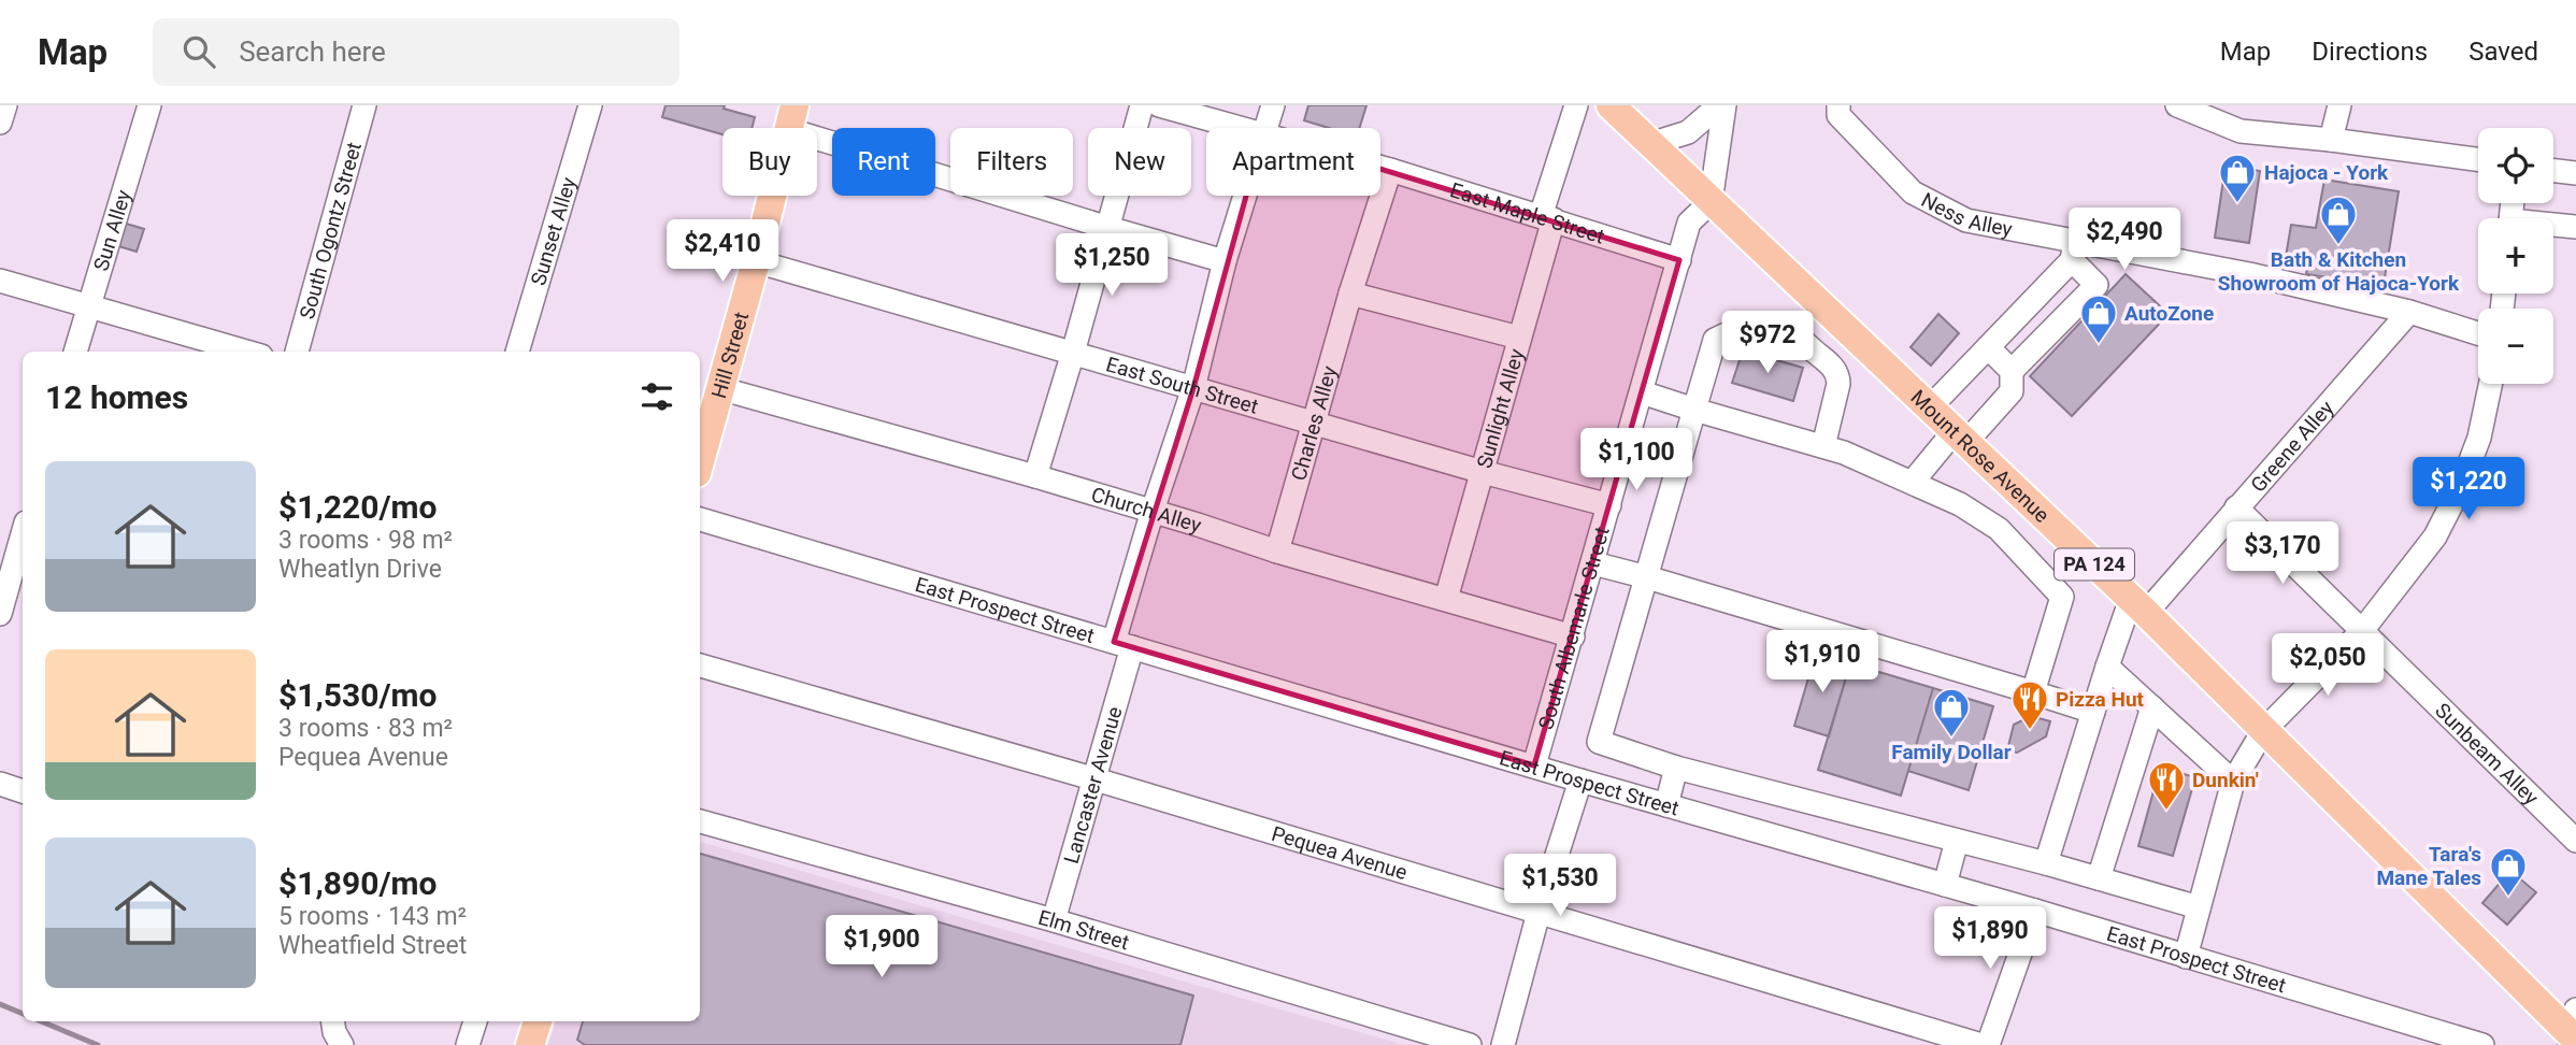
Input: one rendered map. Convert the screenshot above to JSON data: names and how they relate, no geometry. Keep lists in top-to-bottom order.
{
  "streets": {
    "main road": ["Hill Street", "Mount Rose Avenue", "PA 124"],
    "street": [
      "East Maple Street",
      "Ness Alley",
      "Sun Alley",
      "South Ogontz Street",
      "Sunset Alley",
      "East South Street",
      "Sunlight Alley",
      "Charles Alley",
      "Greene Alley",
      "Church Alley",
      "East Prospect Street",
      "South Albemarle Street",
      "Sunbeam Alley",
      "Lancaster Avenue",
      "Pequea Avenue",
      "Elm Street"
    ]
  },
  "crossings": [
    ["East Maple Street", "Sunlight Alley"],
    ["East Maple Street", "Charles Alley"],
    ["East Maple Street", "South Albemarle Street"],
    ["Ness Alley", "Greene Alley"],
    ["Hill Street", "East South Street"],
    ["Hill Street", "Church Alley"],
    ["East South Street", "Sunlight Alley"],
    ["East South Street", "Charles Alley"],
    ["East South Street", "South Albemarle Street"],
    ["East South Street", "Lancaster Avenue"],
    ["Sunlight Alley", "Church Alley"],
    ["Charles Alley", "Church Alley"],
    ["Greene Alley", "Mount Rose Avenue"],
    ["Greene Alley", "Sunbeam Alley"],
    ["Mount Rose Avenue", "South Albemarle Street"],
    ["Church Alley", "South Albemarle Street"],
    ["Church Alley", "Lancaster Avenue"],
    ["East Prospect Street", "South Albemarle Street"],
    ["East Prospect Street", "Lancaster Avenue"],
    ["Lancaster Avenue", "Pequea Avenue"],
    ["Lancaster Avenue", "Elm Street"]
  ],
  "places": {
    "shop": [
      "Hajoca - York",
      "Bath & Kitchen Showroom of Hajoca-York",
      "AutoZone",
      "Family Dollar",
      "Tara's Mane Tales"
    ],
    "restaurant": ["Pizza Hut", "Dunkin'"]
  },
  "page": {
    "header": "Map",
    "search": "Search here",
    "nav": ["Map", "Directions", "Saved"],
    "map_buttons": ["+", "−"],
    "chip": [
      "Buy",
      "Rent",
      "Filters",
      "New",
      "Apartment"
    ],
    "price": [
      "$2,490",
      "$2,410",
      "$1,250",
      "$972",
      "$1,100",
      "$1,220",
      "$3,170",
      "$1,910",
      "$2,050",
      "$1,530",
      "$1,890",
      "$1,900"
    ],
    "heading": "12 homes",
    "list": [
      {
        "name": "$1,220/mo",
        "note": "3 rooms · 98 m² · Wheatlyn Drive"
      },
      {
        "name": "$1,530/mo",
        "note": "3 rooms · 83 m² · Pequea Avenue"
      },
      {
        "name": "$1,890/mo",
        "note": "5 rooms · 143 m² · Wheatfield Street"
      }
    ]
  }
}
